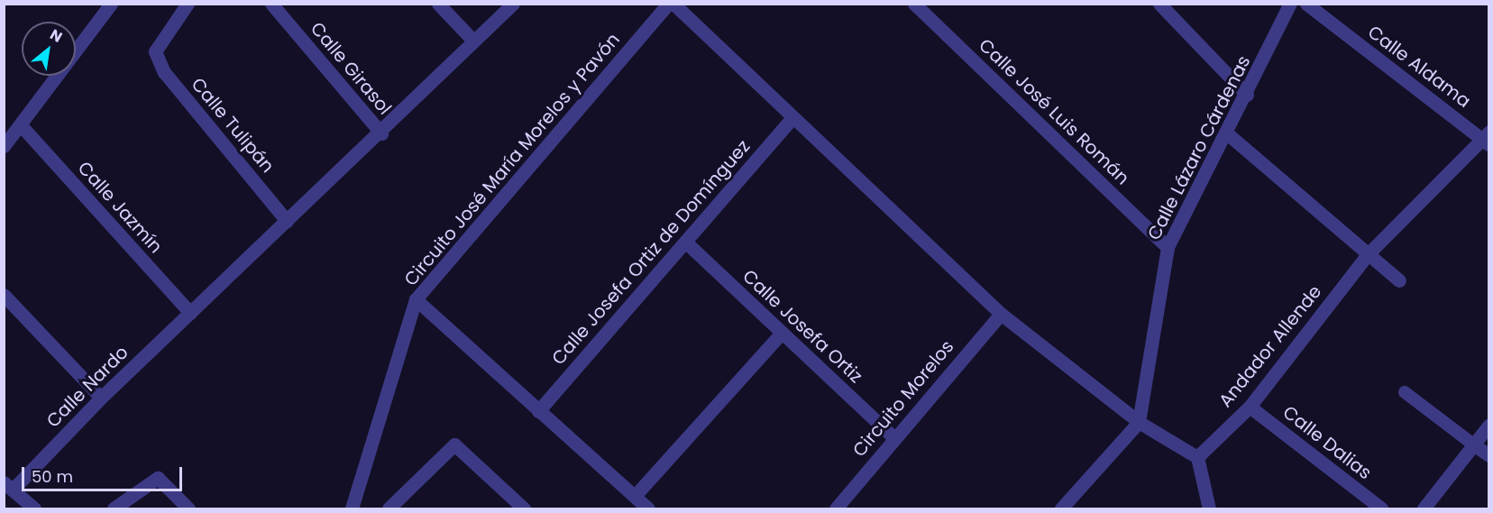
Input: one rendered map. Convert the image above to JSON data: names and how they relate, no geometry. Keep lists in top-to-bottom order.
{
  "streets": {
    "street": [
      "Calle Aldama",
      "Calle Girasol",
      "Calle José Luis Román",
      "Calle Tulipán",
      "Calle Lázaro Cárdenas",
      "Circuito José María Morelos y Pavón",
      "Calle Jazmín",
      "Calle Josefa Ortiz de Domínguez",
      "Calle Josefa Ortiz",
      "Andador Allende",
      "Calle Nardo",
      "Circuito Morelos",
      "Calle Dalias"
    ]
  },
  "crossings": [
    ["Calle Aldama", "Andador Allende"],
    ["Calle Girasol", "Calle Nardo"],
    ["Calle José Luis Román", "Calle Lázaro Cárdenas"],
    ["Calle Tulipán", "Calle Nardo"],
    ["Circuito José María Morelos y Pavón", "Calle Josefa Ortiz de Domínguez"],
    ["Calle Jazmín", "Calle Nardo"],
    ["Calle Josefa Ortiz de Domínguez", "Calle Josefa Ortiz"],
    ["Calle Josefa Ortiz", "Circuito Morelos"],
    ["Andador Allende", "Calle Dalias"]
  ],
  "scale_bar": "50 m",
  "north": "top right"
}
